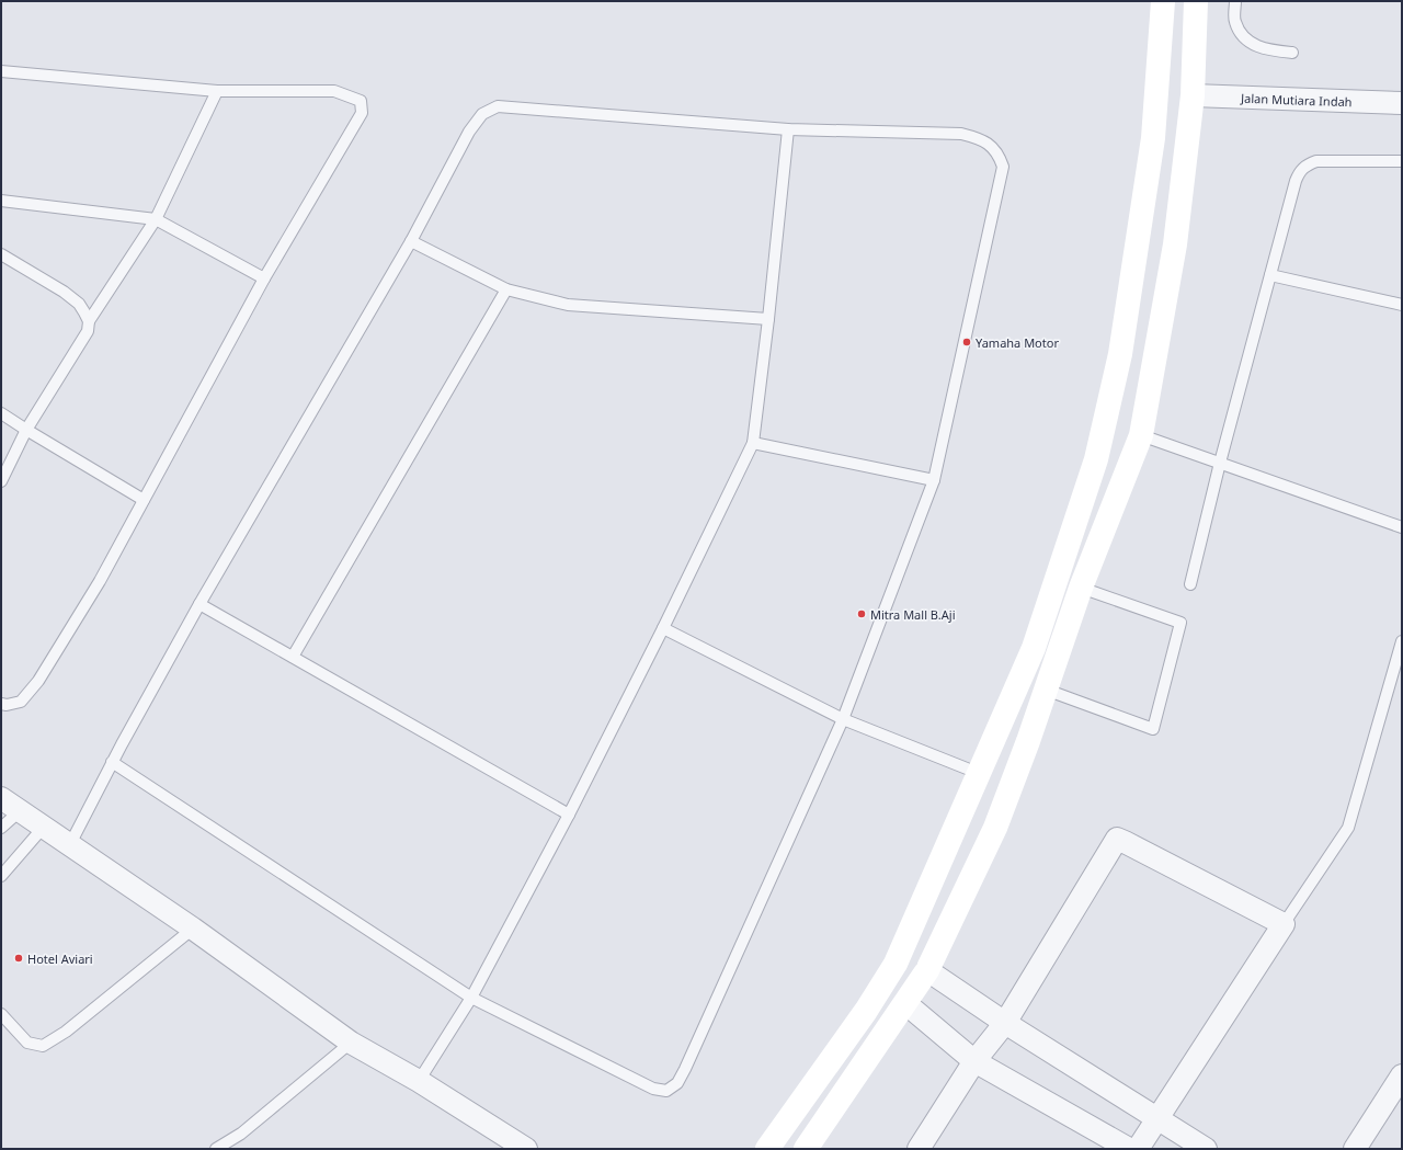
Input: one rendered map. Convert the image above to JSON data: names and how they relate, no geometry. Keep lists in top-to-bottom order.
{
  "streets": {
    "street": ["Jalan Mutiara Indah"]
  },
  "places": ["Yamaha Motor", "Mitra Mall B.Aji", "Hotel Aviari"]
}
